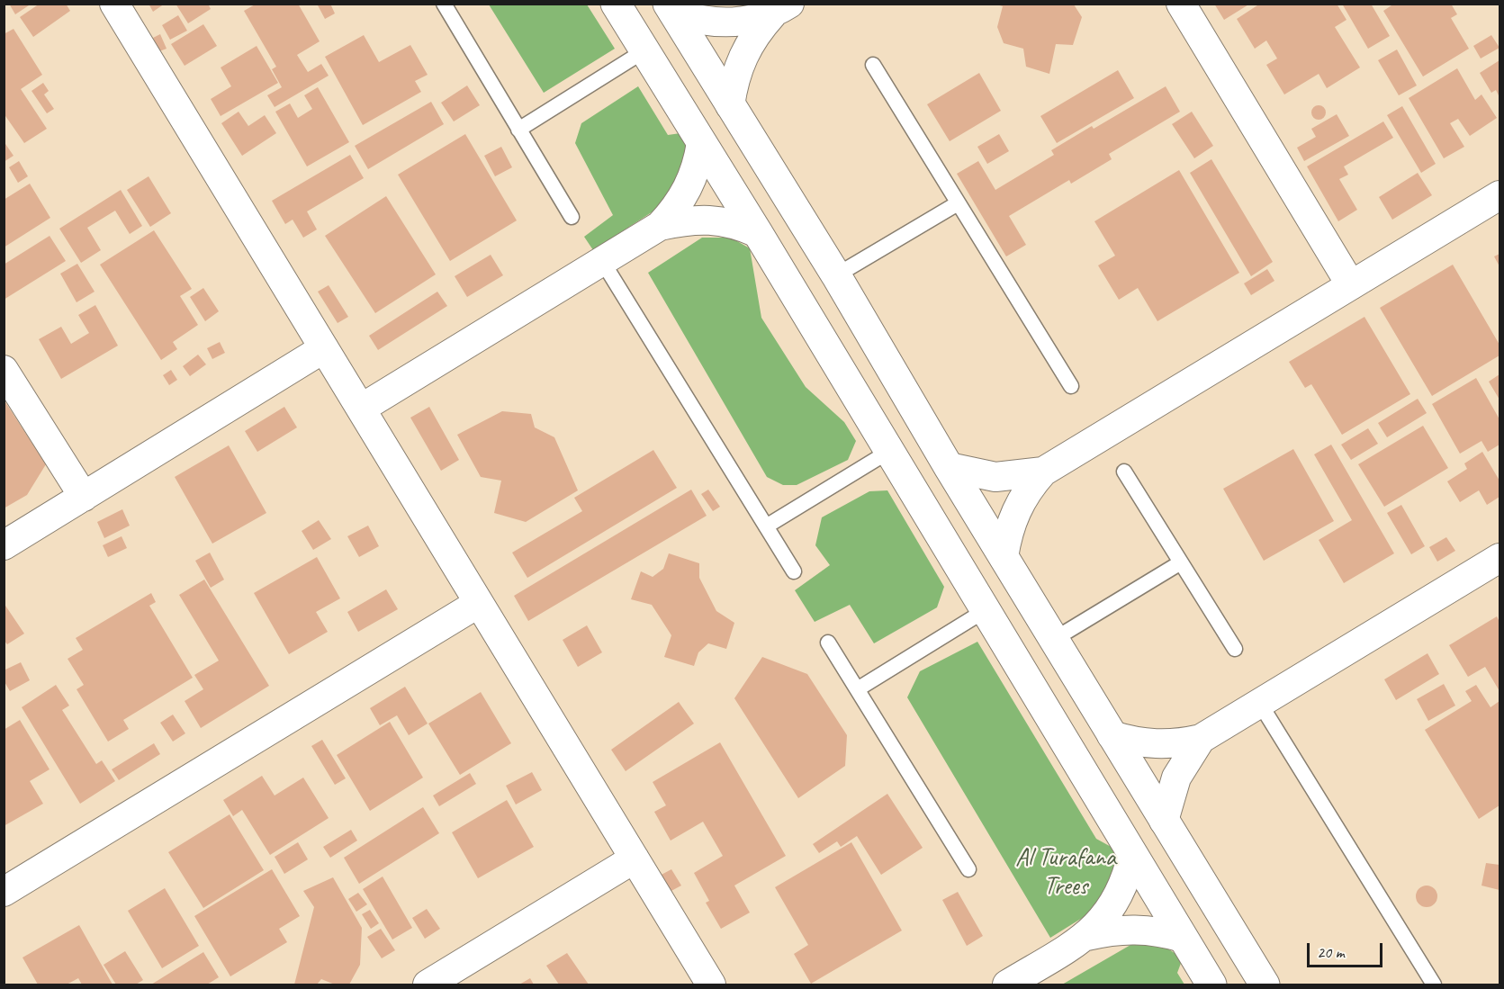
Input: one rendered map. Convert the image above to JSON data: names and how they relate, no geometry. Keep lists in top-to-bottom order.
{
  "parks": ["Al Turafana Trees"],
  "scale_bar": "20 m"
}
